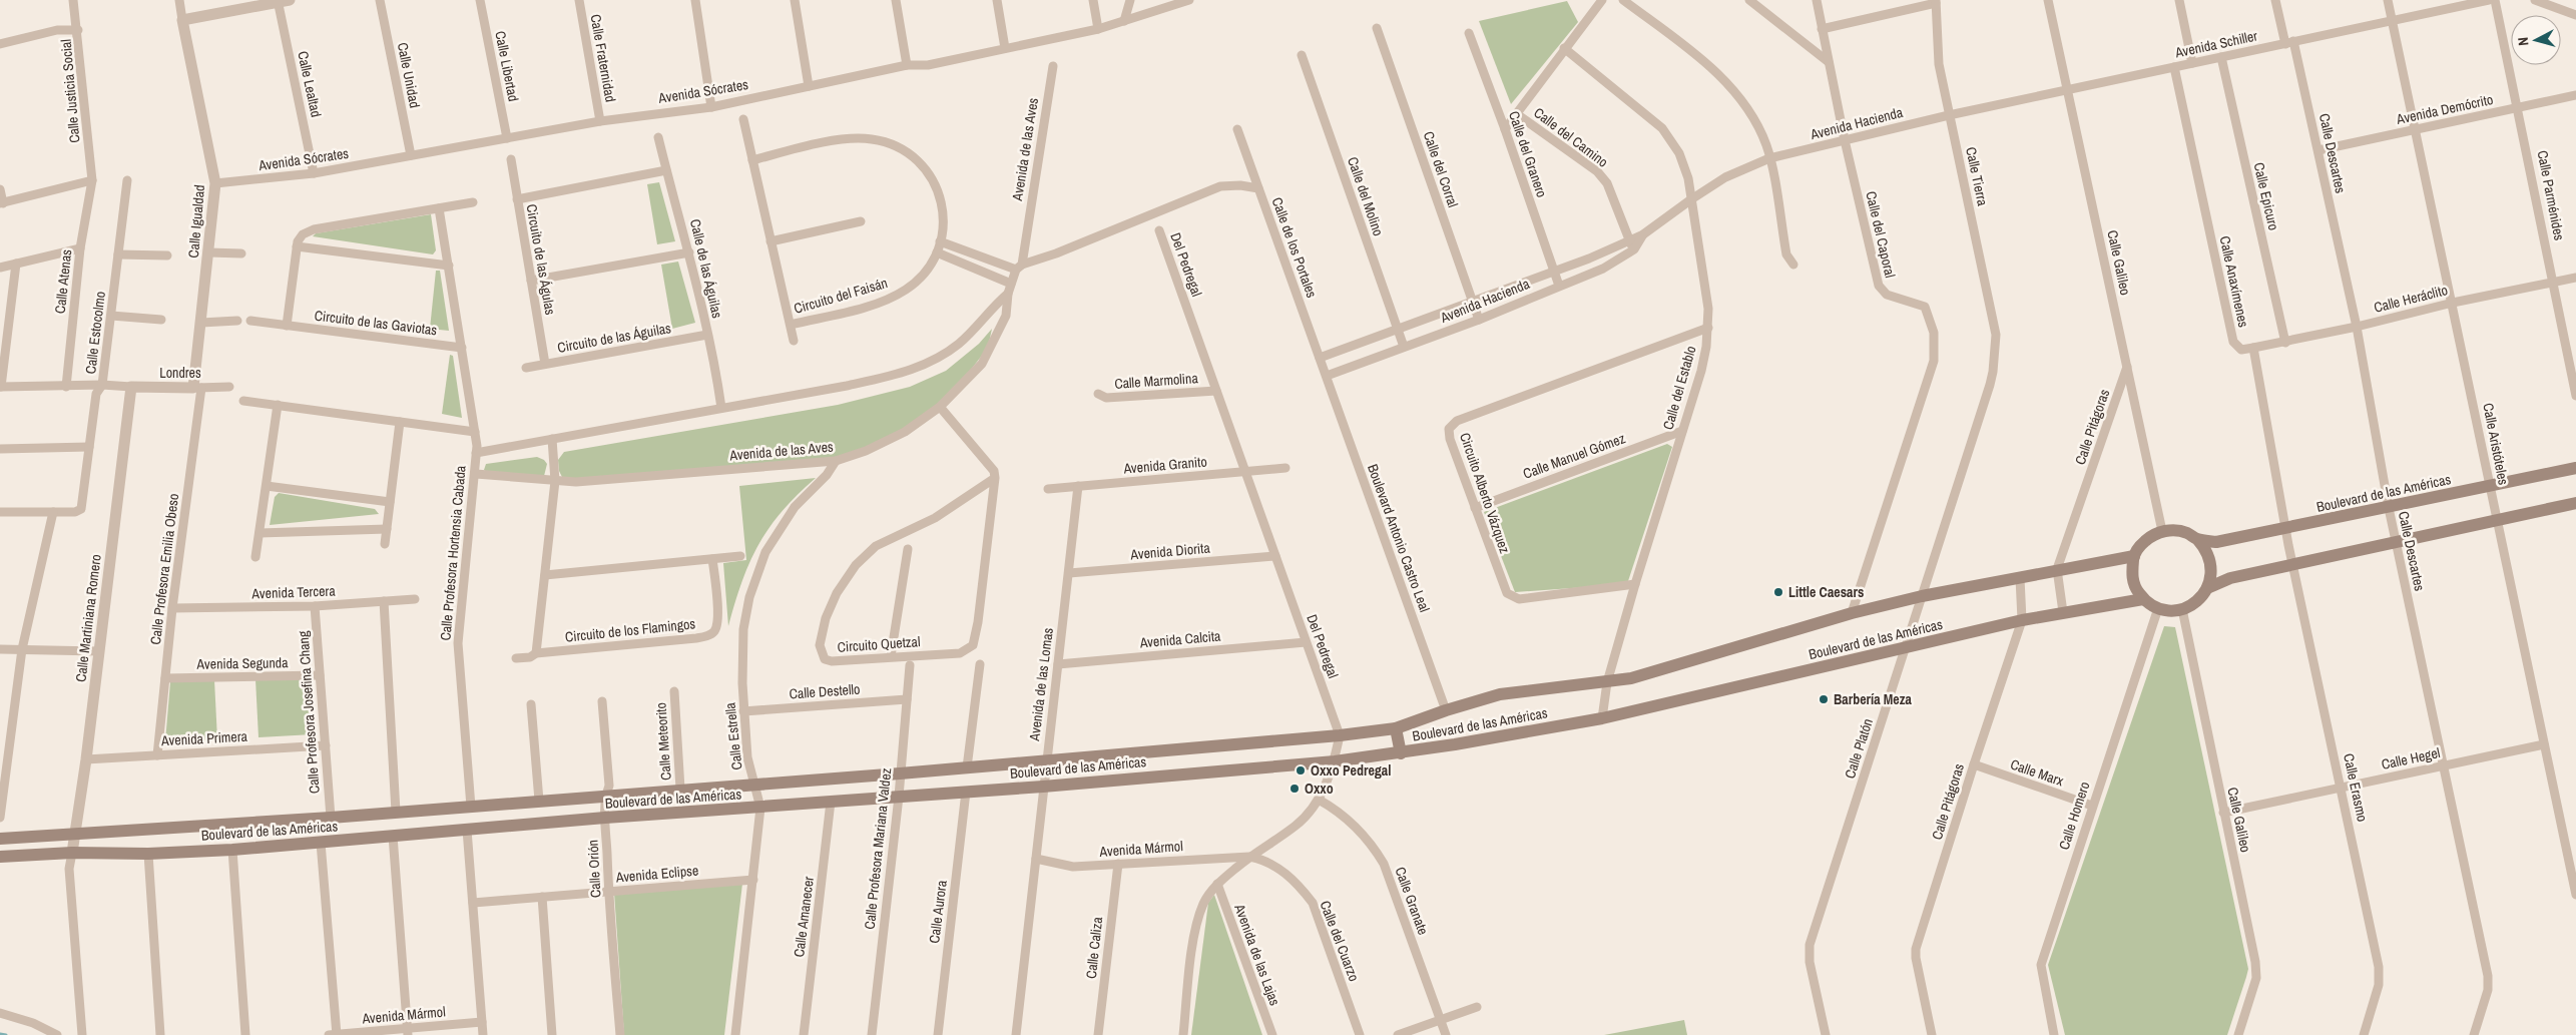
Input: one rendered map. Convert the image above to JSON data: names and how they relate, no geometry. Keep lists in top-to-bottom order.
{
  "streets": {
    "main road": ["Boulevard de las Américas"],
    "street": [
      "Avenida Schiller",
      "Calle Fraternidad",
      "Calle Libertad",
      "Calle Unidad",
      "Calle Lealtad",
      "Calle Justicia Social",
      "Avenida Sócrates",
      "Avenida Demócrito",
      "Avenida Hacienda",
      "Calle del Camino",
      "Avenida de las Aves",
      "Calle Descartes",
      "Calle del Granero",
      "Calle del Corral",
      "Calle Tierra",
      "Calle Parménides",
      "Calle del Molino",
      "Calle Epicuro",
      "Calle Igualdad",
      "Calle del Caporal",
      "Calle de los Portales",
      "Circuito de las Águlas",
      "Calle Galileo",
      "Del Pedregal",
      "Calle de las Águilas",
      "Calle Atenas",
      "Calle Anaxímenes",
      "Circuito del Faisán",
      "Calle Heráclito",
      "Circuito de las Gaviotas",
      "Calle Estocolmo",
      "Circuito de las Águilas",
      "Londres",
      "Calle Marmolina",
      "Calle del Establo",
      "Calle Pitágoras",
      "Calle Aristóteles",
      "Calle Manuel Gómez",
      "Avenida Granito",
      "Circuito Alberto Vázquez",
      "Boulevard Antonio Castro Leal",
      "Avenida Diorita",
      "Calle Profesora Hortensia Cabada",
      "Calle Profesora Emilia Obeso",
      "Avenida Tercera",
      "Calle Martiniana Romero",
      "Circuito de los Flamingos",
      "Avenida Calcita",
      "Circuito Quetzal",
      "Avenida Segunda",
      "Avenida de las Lomas",
      "Calle Destello",
      "Calle Profesora Josefina Chang",
      "Calle Estrella",
      "Avenida Primera",
      "Calle Meteorito",
      "Calle Platón",
      "Calle Hegel",
      "Calle Marx",
      "Calle Erasmo",
      "Calle Homero",
      "Calle Profesora Mariana Valdez",
      "Avenida Mármol",
      "Calle Orión",
      "Avenida Eclipse",
      "Calle Granate",
      "Calle Aurora",
      "Calle Amanecer",
      "Calle del Cuarzo",
      "Calle Caliza",
      "Avenida de las Lajas"
    ]
  },
  "crossings": [
    ["Avenida Schiller", "Avenida Hacienda"],
    ["Avenida Schiller", "Calle Descartes"],
    ["Avenida Schiller", "Calle Tierra"],
    ["Avenida Schiller", "Calle Epicuro"],
    ["Avenida Schiller", "Calle Galileo"],
    ["Avenida Schiller", "Calle Anaxímenes"],
    ["Avenida Schiller", "Calle Aristóteles"],
    ["Calle Fraternidad", "Avenida Sócrates"],
    ["Calle Libertad", "Avenida Sócrates"],
    ["Calle Unidad", "Avenida Sócrates"],
    ["Calle Lealtad", "Avenida Sócrates"],
    ["Calle Justicia Social", "Calle Atenas"],
    ["Avenida Sócrates", "Calle Igualdad"],
    ["Avenida Demócrito", "Calle Descartes"],
    ["Avenida Demócrito", "Calle Parménides"],
    ["Avenida Demócrito", "Calle Aristóteles"],
    ["Avenida Hacienda", "Calle del Camino"],
    ["Avenida Hacienda", "Calle del Granero"],
    ["Avenida Hacienda", "Calle del Corral"],
    ["Avenida Hacienda", "Calle Tierra"],
    ["Avenida Hacienda", "Calle del Molino"],
    ["Avenida Hacienda", "Calle del Caporal"],
    ["Avenida Hacienda", "Calle de los Portales"],
    ["Avenida Hacienda", "Calle del Establo"],
    ["Avenida Hacienda", "Boulevard Antonio Castro Leal"],
    ["Avenida de las Aves", "Calle de las Águilas"],
    ["Avenida de las Aves", "Circuito de las Gaviotas"],
    ["Avenida de las Aves", "Calle Profesora Hortensia Cabada"],
    ["Avenida de las Aves", "Calle Estrella"],
    ["Calle Descartes", "Calle Heráclito"],
    ["Calle Descartes", "Boulevard de las Américas"],
    ["Calle Descartes", "Calle Hegel"],
    ["Calle Tierra", "Calle Platón"],
    ["Calle Parménides", "Calle Heráclito"],
    ["Calle Epicuro", "Calle Heráclito"],
    ["Calle Igualdad", "Londres"],
    ["Calle Igualdad", "Calle Profesora Emilia Obeso"],
    ["Calle del Caporal", "Boulevard de las Américas"],
    ["Calle de los Portales", "Boulevard Antonio Castro Leal"],
    ["Circuito de las Águlas", "Circuito de las Águilas"],
    ["Calle Galileo", "Calle Pitágoras"],
    ["Calle Galileo", "Boulevard de las Américas"],
    ["Calle Galileo", "Calle Hegel"],
    ["Calle Galileo", "Calle Homero"],
    ["Del Pedregal", "Calle Marmolina"],
    ["Del Pedregal", "Avenida Granito"],
    ["Del Pedregal", "Boulevard de las Américas"],
    ["Del Pedregal", "Avenida Diorita"],
    ["Del Pedregal", "Avenida Calcita"],
    ["Calle de las Águilas", "Circuito de las Águilas"],
    ["Calle Anaxímenes", "Calle Heráclito"],
    ["Calle Heráclito", "Calle Aristóteles"],
    ["Circuito de las Gaviotas", "Calle Profesora Hortensia Cabada"],
    ["Londres", "Calle Profesora Emilia Obeso"],
    ["Londres", "Calle Martiniana Romero"],
    ["Calle del Establo", "Calle Manuel Gómez"],
    ["Calle del Establo", "Circuito Alberto Vázquez"],
    ["Calle del Establo", "Boulevard de las Américas"],
    ["Calle Pitágoras", "Boulevard de las Américas"],
    ["Calle Pitágoras", "Calle Marx"],
    ["Calle Aristóteles", "Boulevard de las Américas"],
    ["Calle Aristóteles", "Calle Hegel"],
    ["Calle Manuel Gómez", "Circuito Alberto Vázquez"],
    ["Avenida Granito", "Avenida de las Lomas"],
    ["Boulevard de las Américas", "Boulevard Antonio Castro Leal"],
    ["Boulevard de las Américas", "Calle Profesora Hortensia Cabada"],
    ["Boulevard de las Américas", "Calle Martiniana Romero"],
    ["Boulevard de las Américas", "Avenida de las Lomas"],
    ["Boulevard de las Américas", "Calle Profesora Josefina Chang"],
    ["Boulevard de las Américas", "Calle Estrella"],
    ["Boulevard de las Américas", "Calle Meteorito"],
    ["Boulevard de las Américas", "Calle Platón"],
    ["Boulevard de las Américas", "Calle Erasmo"],
    ["Boulevard de las Américas", "Calle Homero"],
    ["Boulevard de las Américas", "Calle Profesora Mariana Valdez"],
    ["Boulevard de las Américas", "Calle Orión"],
    ["Boulevard de las Américas", "Calle Aurora"],
    ["Boulevard de las Américas", "Calle Amanecer"],
    ["Avenida Diorita", "Avenida de las Lomas"],
    ["Calle Profesora Emilia Obeso", "Avenida Tercera"],
    ["Calle Profesora Emilia Obeso", "Avenida Segunda"],
    ["Calle Profesora Emilia Obeso", "Avenida Primera"],
    ["Avenida Tercera", "Calle Profesora Josefina Chang"],
    ["Calle Martiniana Romero", "Avenida Primera"],
    ["Avenida Calcita", "Avenida de las Lomas"],
    ["Avenida Segunda", "Calle Profesora Josefina Chang"],
    ["Avenida de las Lomas", "Avenida Mármol"],
    ["Calle Destello", "Calle Estrella"],
    ["Calle Destello", "Calle Profesora Mariana Valdez"],
    ["Calle Profesora Josefina Chang", "Avenida Primera"],
    ["Calle Estrella", "Avenida Eclipse"],
    ["Calle Hegel", "Calle Erasmo"],
    ["Calle Marx", "Calle Homero"],
    ["Avenida Mármol", "Calle del Cuarzo"],
    ["Avenida Mármol", "Calle Caliza"],
    ["Calle Orión", "Avenida Eclipse"]
  ],
  "places": [
    "Little Caesars",
    "Barbería Meza",
    "Oxxo Pedregal",
    "Oxxo"
  ],
  "north": "left"
}
